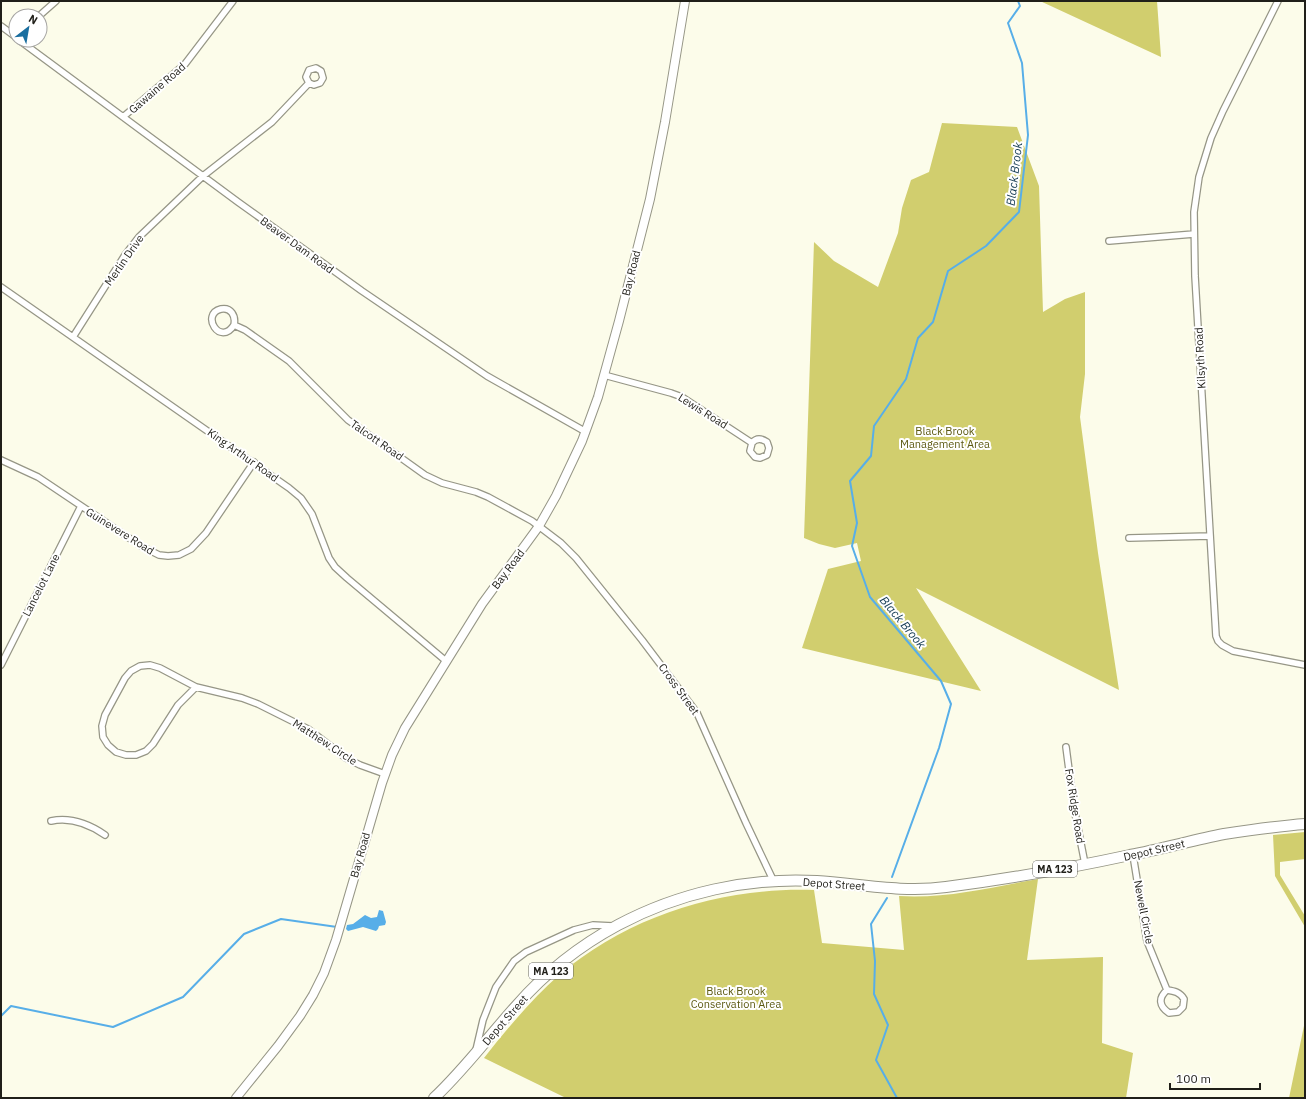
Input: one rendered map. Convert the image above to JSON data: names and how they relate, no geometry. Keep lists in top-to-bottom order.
{
  "streets": {
    "highway": ["Depot Street", "MA 123"],
    "main road": ["Bay Road"],
    "street": [
      "Gawaine Road",
      "Beaver Dam Road",
      "Merlin Drive",
      "Kilsyth Road",
      "Lewis Road",
      "Talcott Road",
      "King Arthur Road",
      "Guinevere Road",
      "Lancelot Lane",
      "Cross Street",
      "Matthew Circle",
      "Fox Ridge Road",
      "Newell Circle"
    ]
  },
  "crossings": [
    ["Gawaine Road", "Beaver Dam Road"],
    ["Beaver Dam Road", "Merlin Drive"],
    ["Beaver Dam Road", "Bay Road"],
    ["Merlin Drive", "King Arthur Road"],
    ["Bay Road", "Lewis Road"],
    ["Bay Road", "Talcott Road"],
    ["Bay Road", "King Arthur Road"],
    ["Bay Road", "Cross Street"],
    ["Bay Road", "Matthew Circle"],
    ["Talcott Road", "Cross Street"],
    ["King Arthur Road", "Guinevere Road"],
    ["Guinevere Road", "Lancelot Lane"],
    ["Cross Street", "Depot Street"],
    ["Fox Ridge Road", "Depot Street"],
    ["Depot Street", "Newell Circle"]
  ],
  "water": ["Black Brook"],
  "parks": ["Black Brook Management Area", "Black Brook Conservation Area"],
  "scale_bar": "100 m",
  "north": "top right"
}
